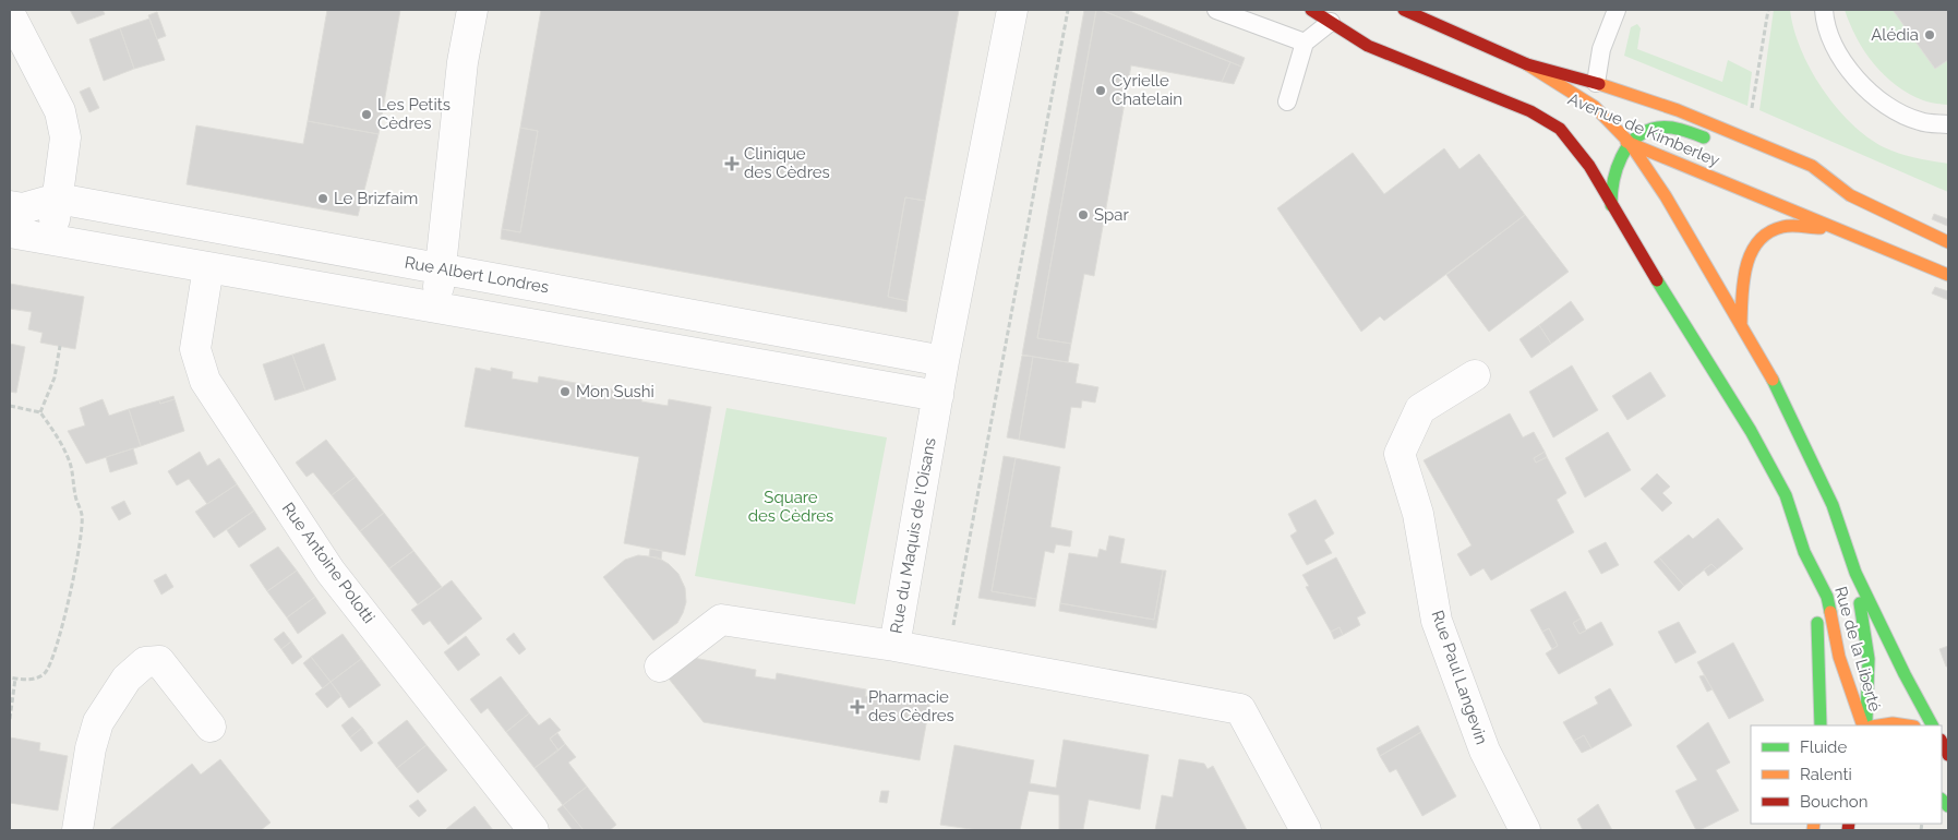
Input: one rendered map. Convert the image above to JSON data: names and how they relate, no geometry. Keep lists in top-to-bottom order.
{
  "streets": {
    "street": [
      "Avenue de Kimberley",
      "Rue Albert Londres",
      "Rue du Maquis de l'Oisans",
      "Rue Antoine Polotti",
      "Rue de la Liberté",
      "Rue Paul Langevin"
    ]
  },
  "crossings": [
    ["Rue Albert Londres", "Rue du Maquis de l'Oisans"]
  ],
  "parks": ["Square des Cèdres"],
  "places": {
    "other": [
      "Alédia",
      "Cyrielle Chatelain",
      "Les Petits Cèdres",
      "Le Brizfaim",
      "Spar",
      "Mon Sushi"
    ],
    "health": ["Clinique des Cèdres", "Pharmacie des Cèdres"]
  },
  "legend": ["Fluide", "Ralenti", "Bouchon"]
}
